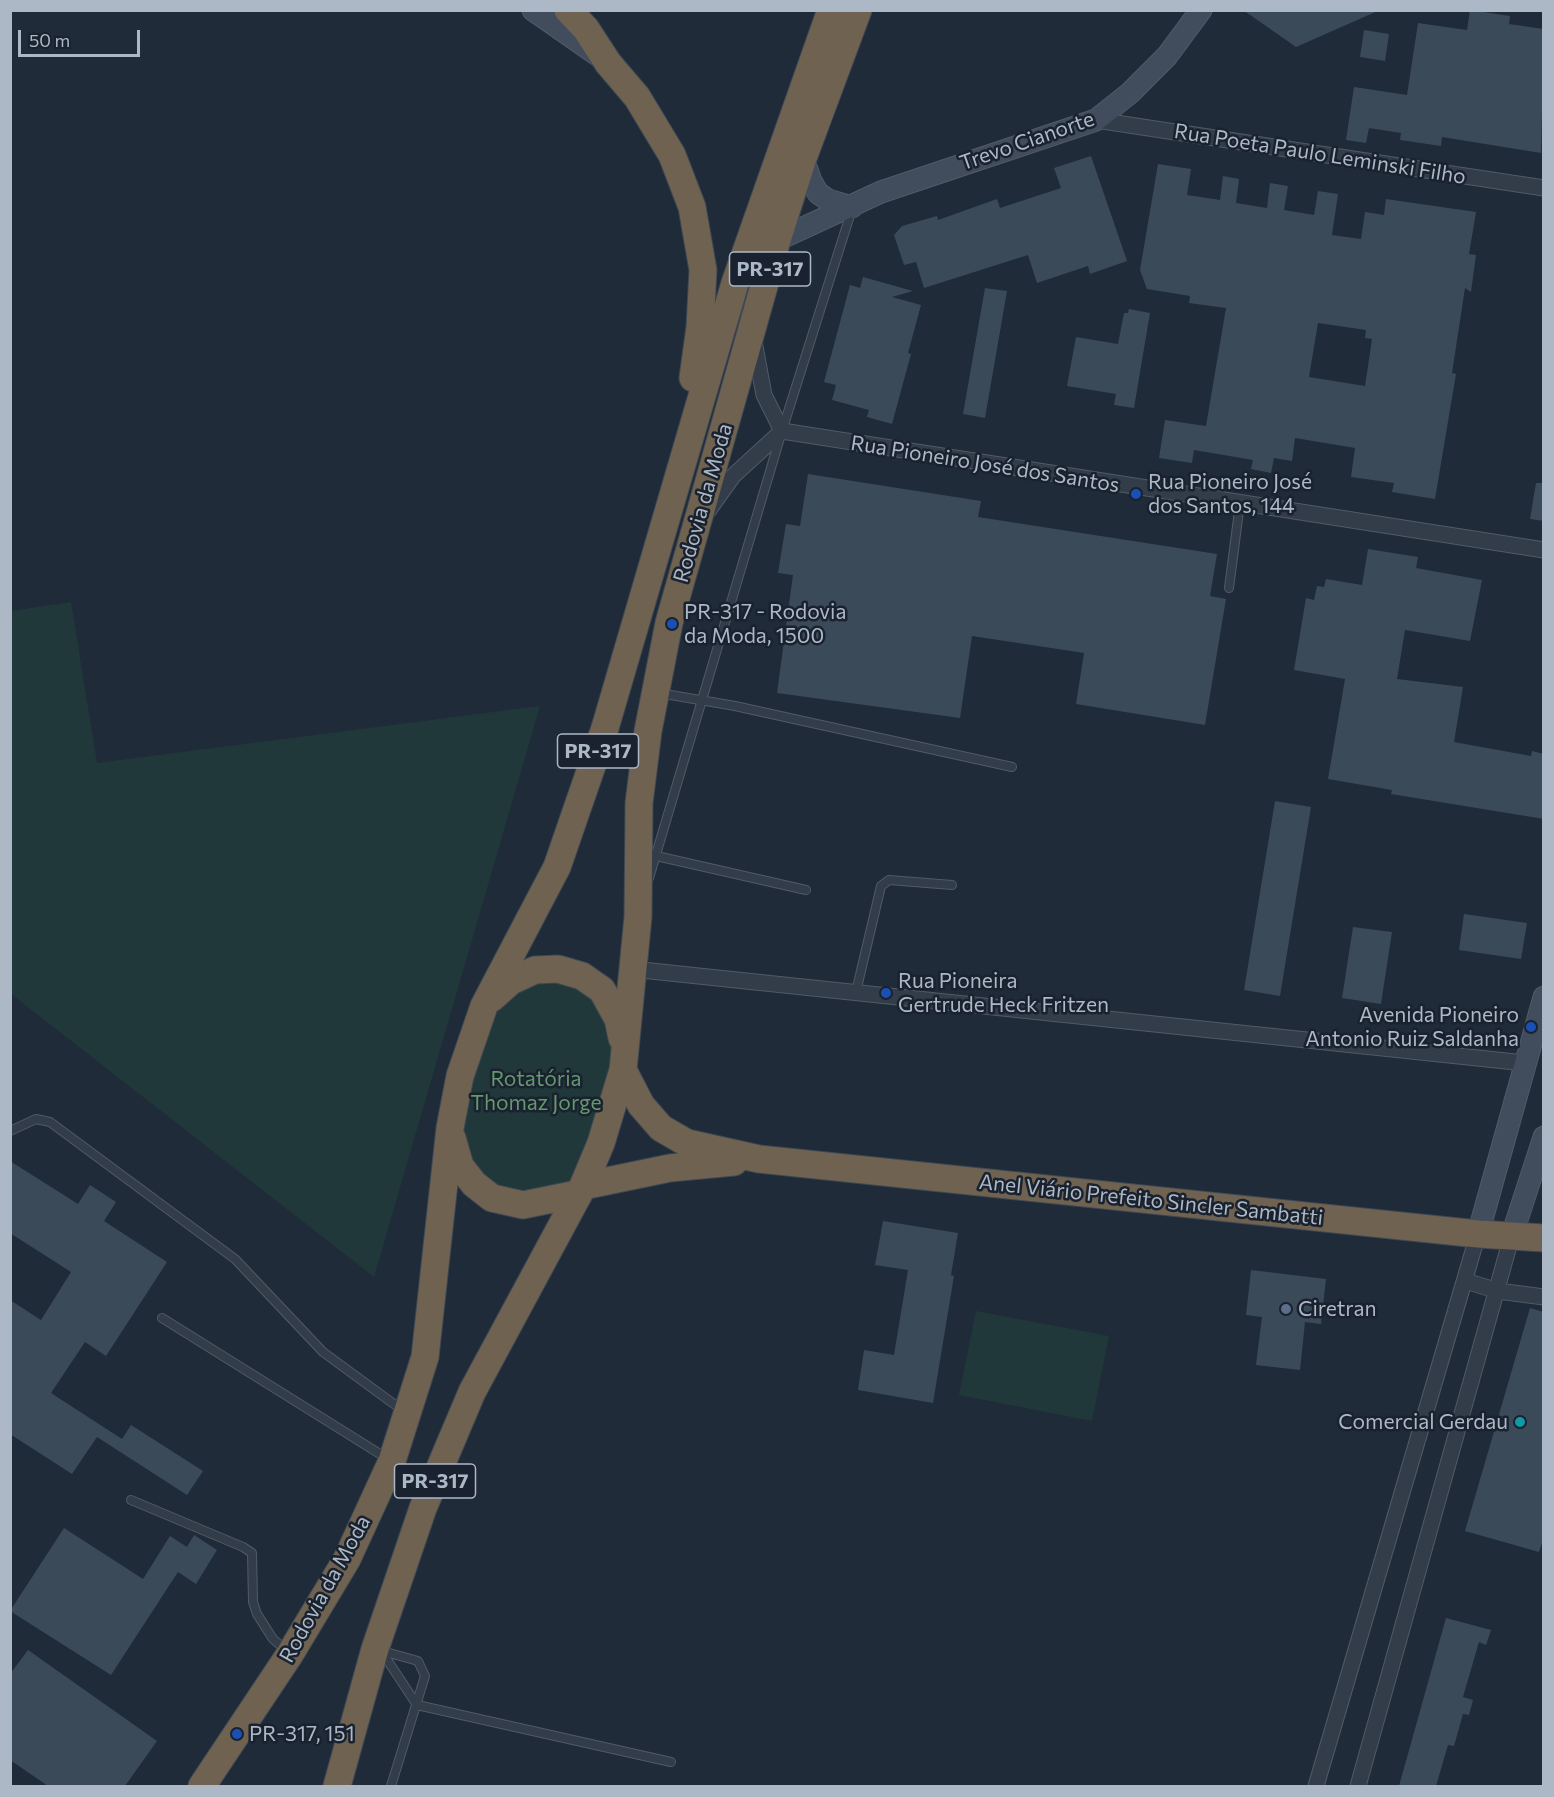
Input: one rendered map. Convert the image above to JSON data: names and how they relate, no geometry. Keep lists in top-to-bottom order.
{
  "streets": {
    "highway": ["PR-317", "Rodovia da Moda", "Anel Viário Prefeito Sincler Sambatti"],
    "street": ["Trevo Cianorte", "Rua Poeta Paulo Leminski Filho", "Rua Pioneiro José dos Santos"]
  },
  "crossings": [
    ["Trevo Cianorte", "Rua Poeta Paulo Leminski Filho"],
    ["Trevo Cianorte", "Rodovia da Moda"],
    ["PR-317", "Rodovia da Moda"],
    ["PR-317", "Anel Viário Prefeito Sincler Sambatti"],
    ["Rodovia da Moda", "Anel Viário Prefeito Sincler Sambatti"]
  ],
  "parks": ["Rotatória Thomaz Jorge"],
  "places": [
    "Rua Pioneiro José dos Santos, 144",
    "PR-317 - Rodovia da Moda, 1500",
    "Rua Pioneira Gertrude Heck Fritzen",
    "Avenida Pioneiro Antonio Ruiz Saldanha",
    "Ciretran",
    "Comercial Gerdau",
    "PR-317, 151"
  ],
  "scale_bar": "50 m"
}
